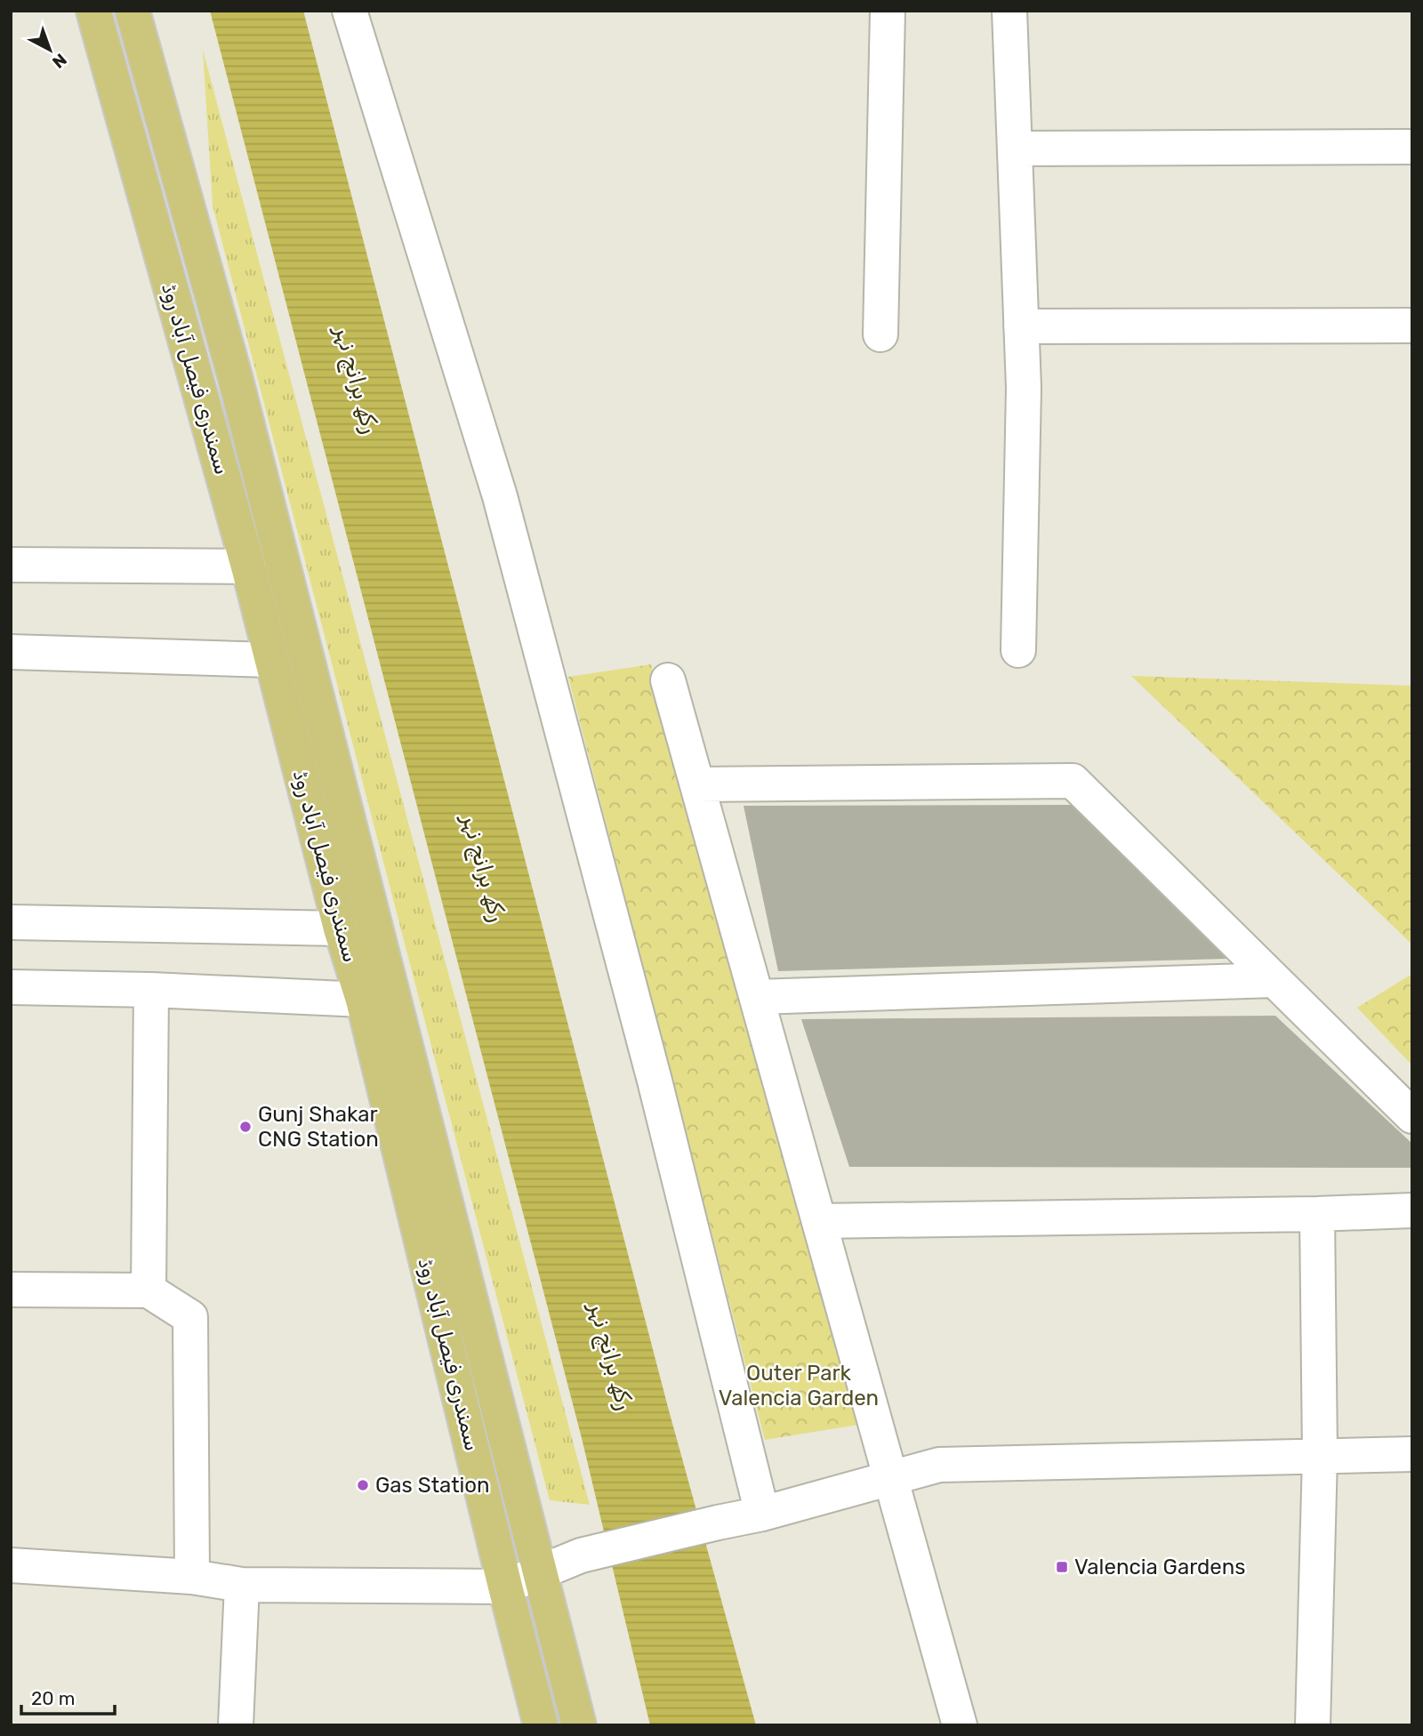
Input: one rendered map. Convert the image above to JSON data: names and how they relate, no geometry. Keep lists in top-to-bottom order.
{
  "streets": {
    "highway": ["سمندری فیصل آباد روڈ"]
  },
  "water": ["رکھ برانچ نہر"],
  "parks": ["Outer Park Valencia Garden"],
  "places": {
    "other": ["Gunj Shakar CNG Station", "Gas Station"],
    "transit": ["Valencia Gardens"]
  },
  "scale_bar": "20 m",
  "north": "bottom right"
}
